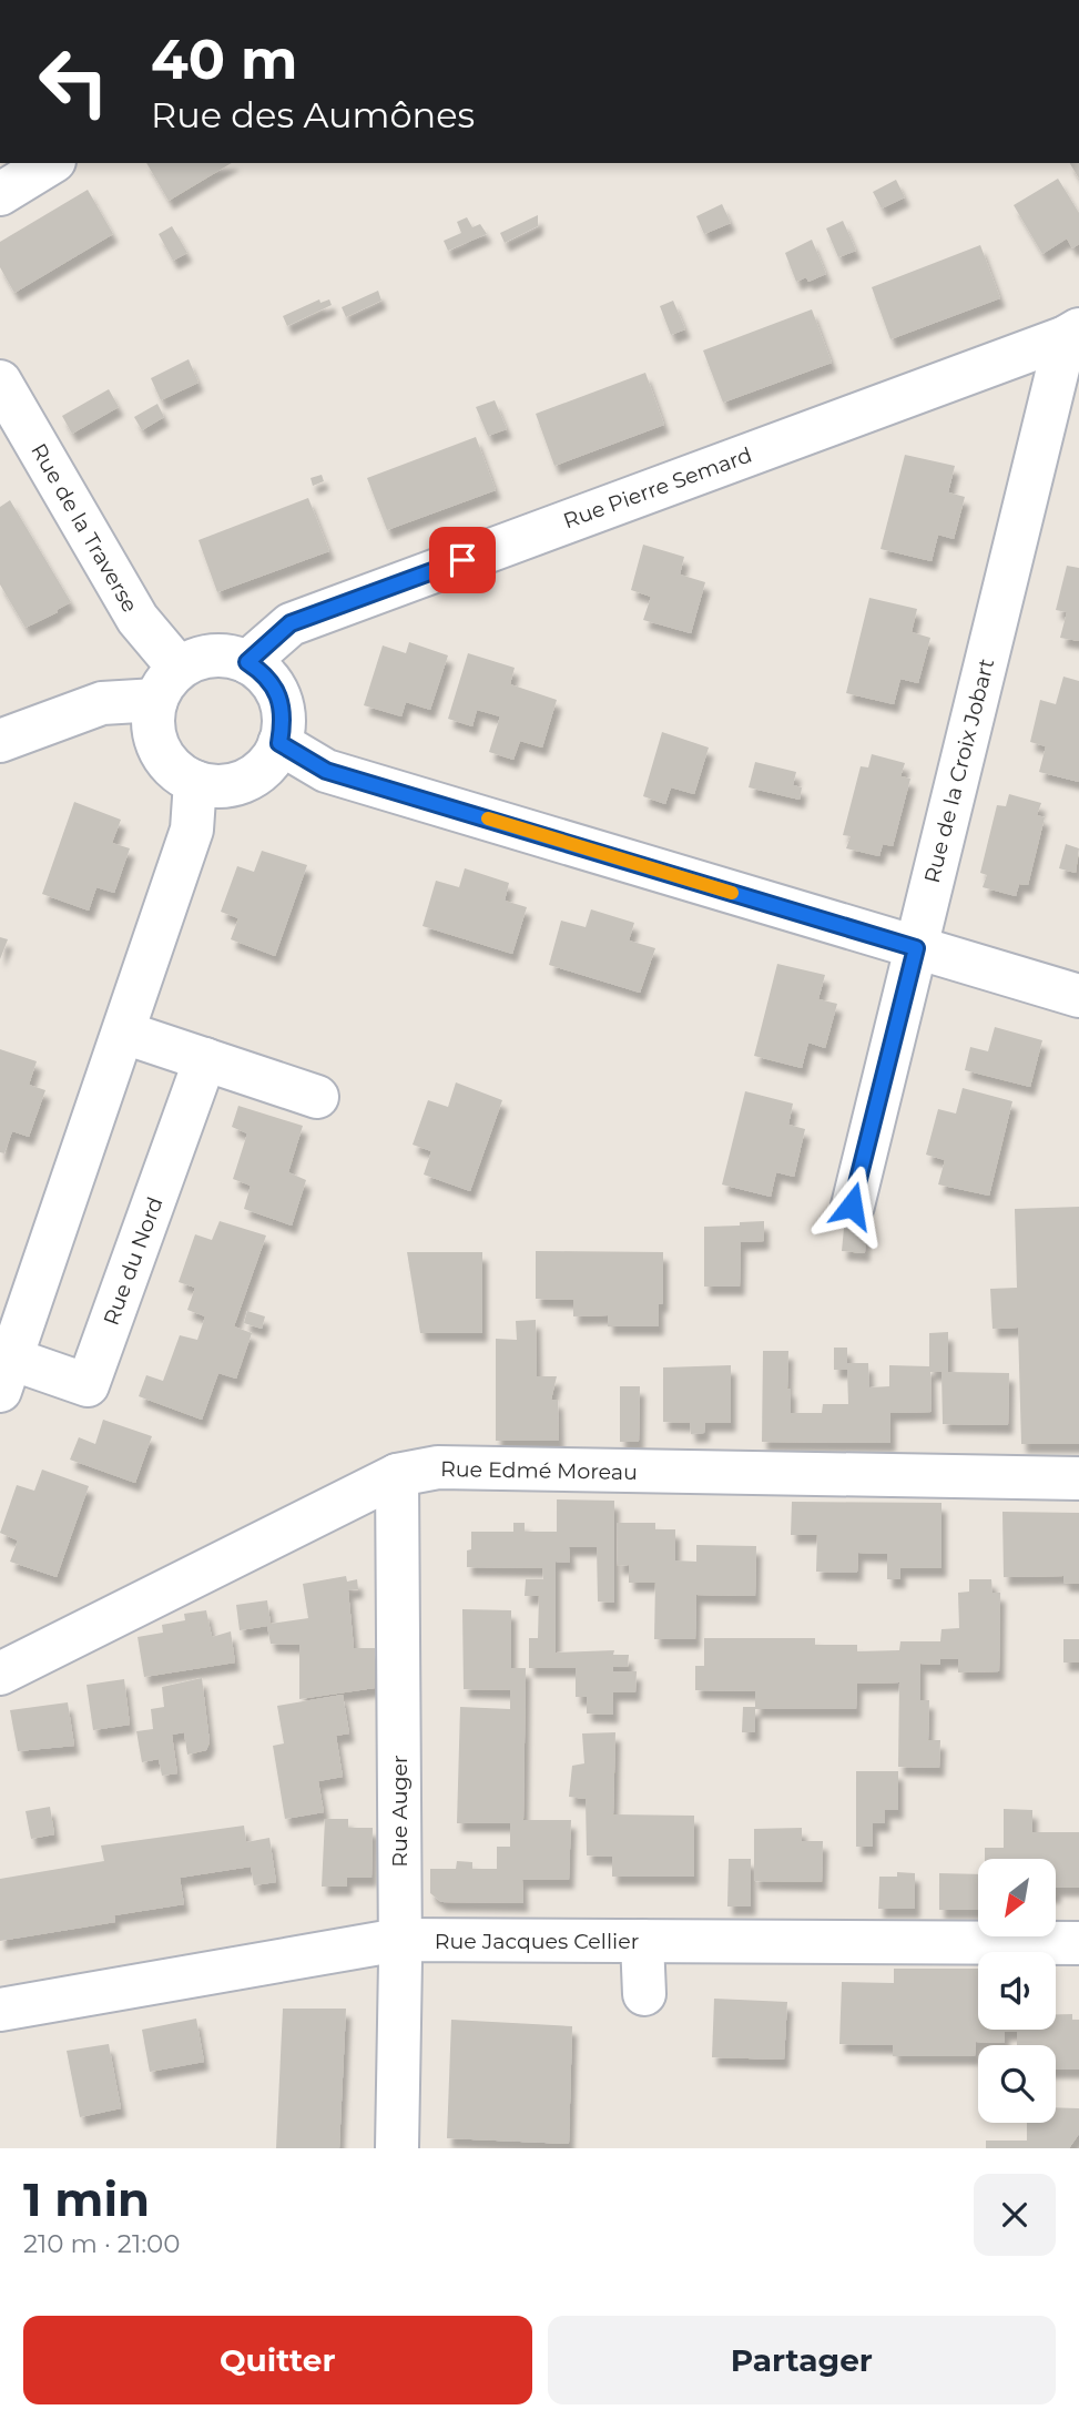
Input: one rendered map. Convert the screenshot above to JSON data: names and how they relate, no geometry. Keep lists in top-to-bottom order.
{
  "streets": {
    "street": [
      "Rue Pierre Semard",
      "Rue de la Traverse",
      "Rue de la Croix Jobart",
      "Rue du Nord",
      "Rue Edmé Moreau",
      "Rue Auger",
      "Rue Jacques Cellier"
    ]
  },
  "crossings": [
    ["Rue Pierre Semard", "Rue de la Traverse"],
    ["Rue Pierre Semard", "Rue de la Croix Jobart"],
    ["Rue Pierre Semard", "Rue du Nord"],
    ["Rue de la Traverse", "Rue du Nord"],
    ["Rue Edmé Moreau", "Rue Auger"],
    ["Rue Auger", "Rue Jacques Cellier"]
  ],
  "north": "bottom left",
  "page": {
    "turn": ["40 m", "Rue des Aumônes"],
    "heading": ["1 min", "210 m · 21:00"],
    "buttons": ["Quitter", "Partager"]
  }
}
